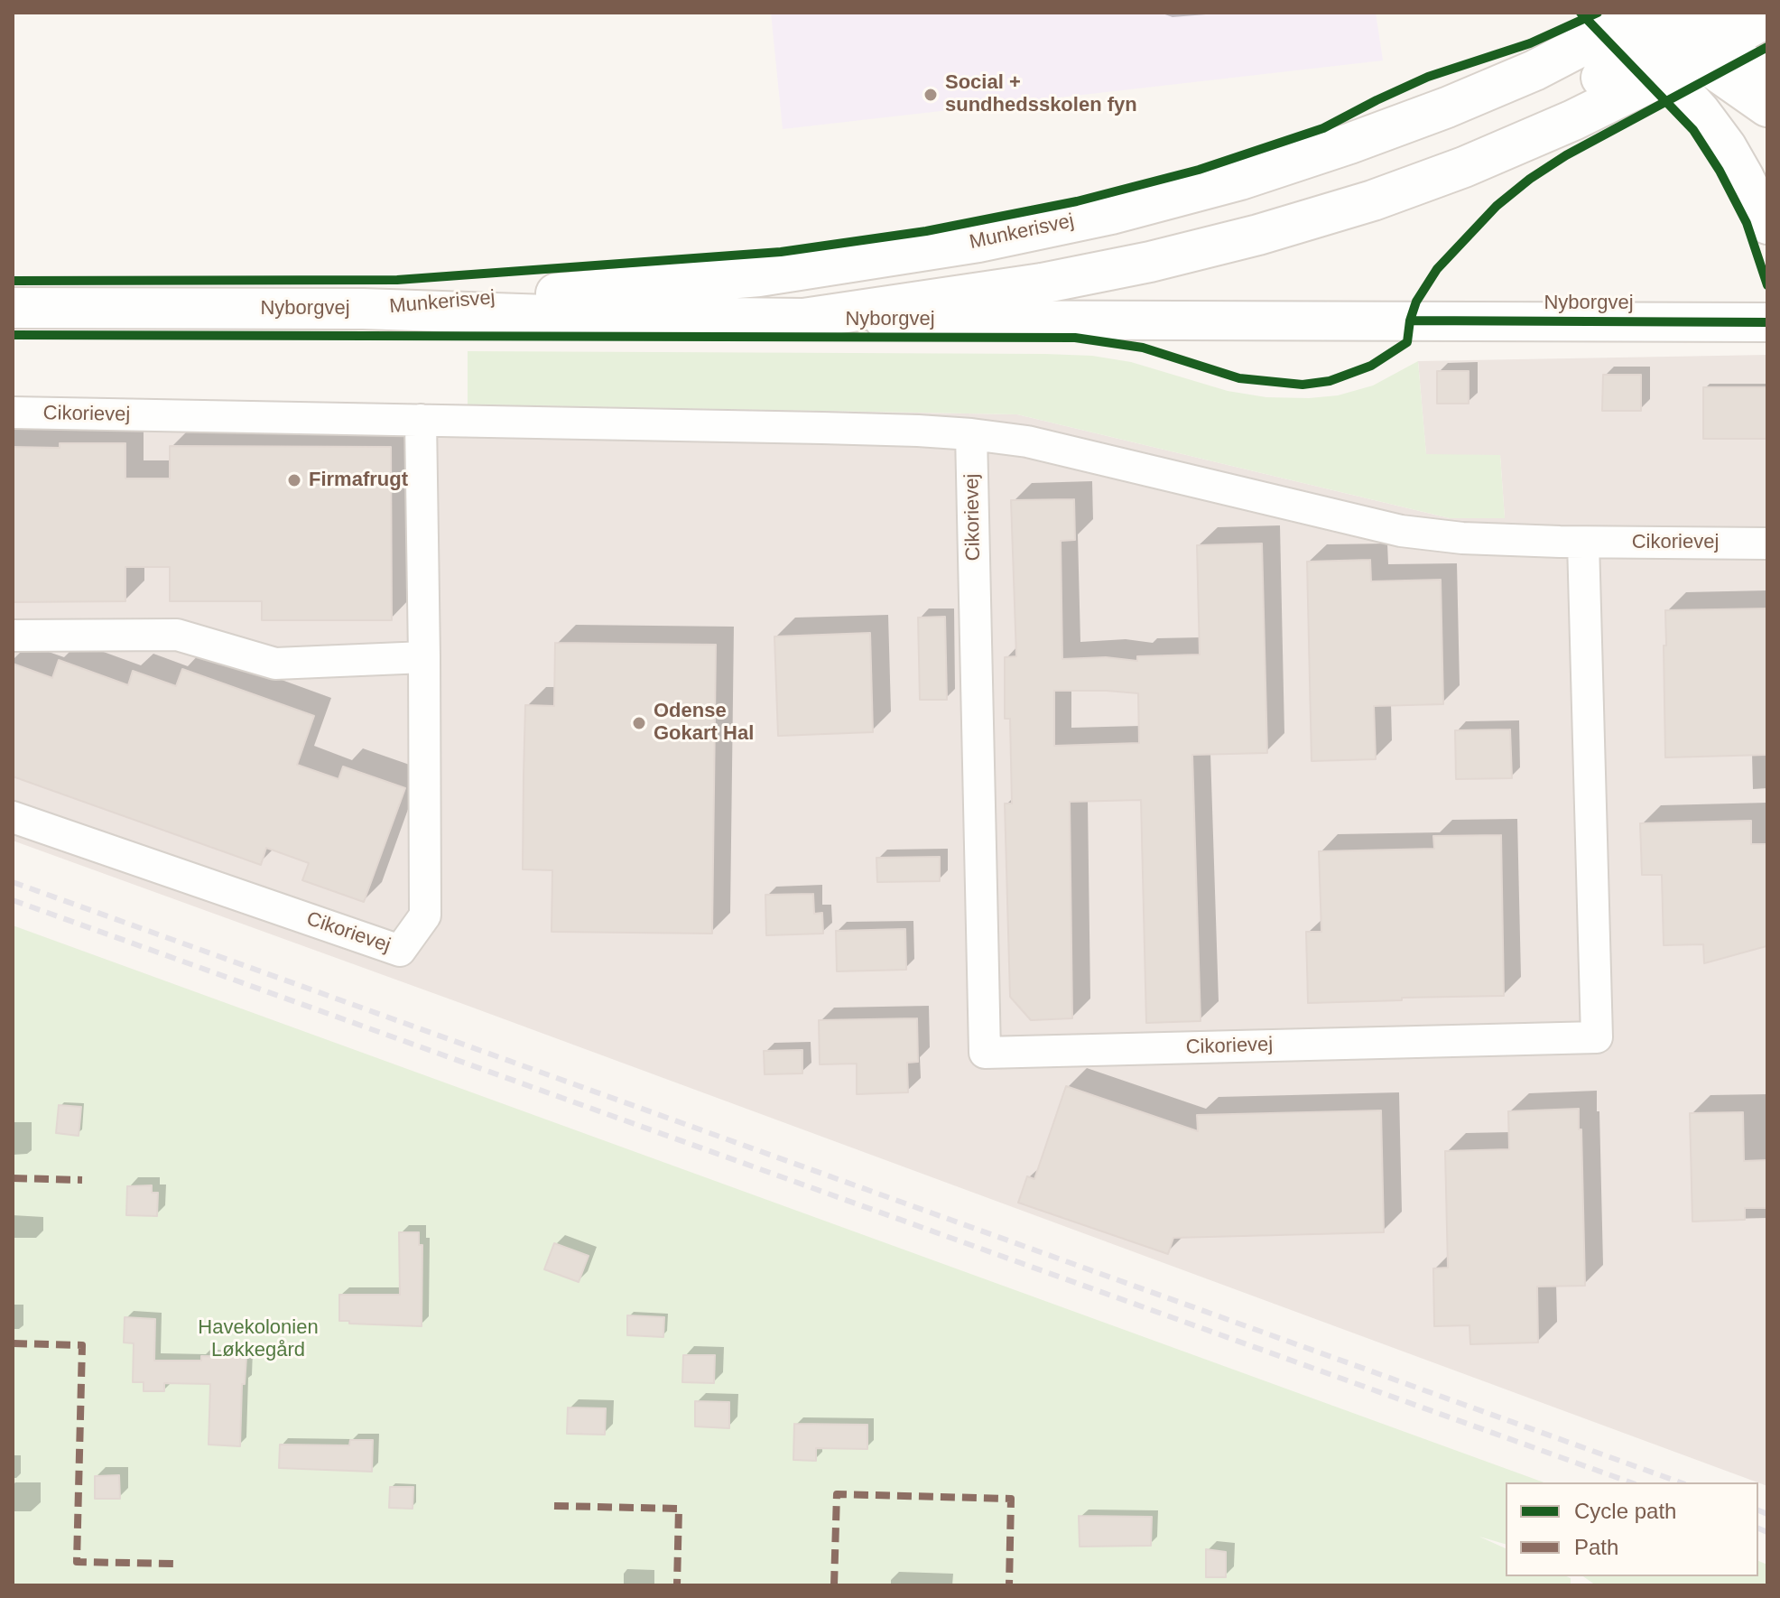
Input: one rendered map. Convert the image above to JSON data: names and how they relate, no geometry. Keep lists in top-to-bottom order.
{
  "streets": {
    "main road": ["Munkerisvej", "Nyborgvej"],
    "street": ["Cikorievej"]
  },
  "crossings": [
    ["Munkerisvej", "Nyborgvej"]
  ],
  "parks": ["Havekolonien Løkkegård"],
  "places": ["Social + sundhedsskolen fyn", "Firmafrugt", "Odense Gokart Hal"],
  "legend": ["Cycle path", "Path"]
}
